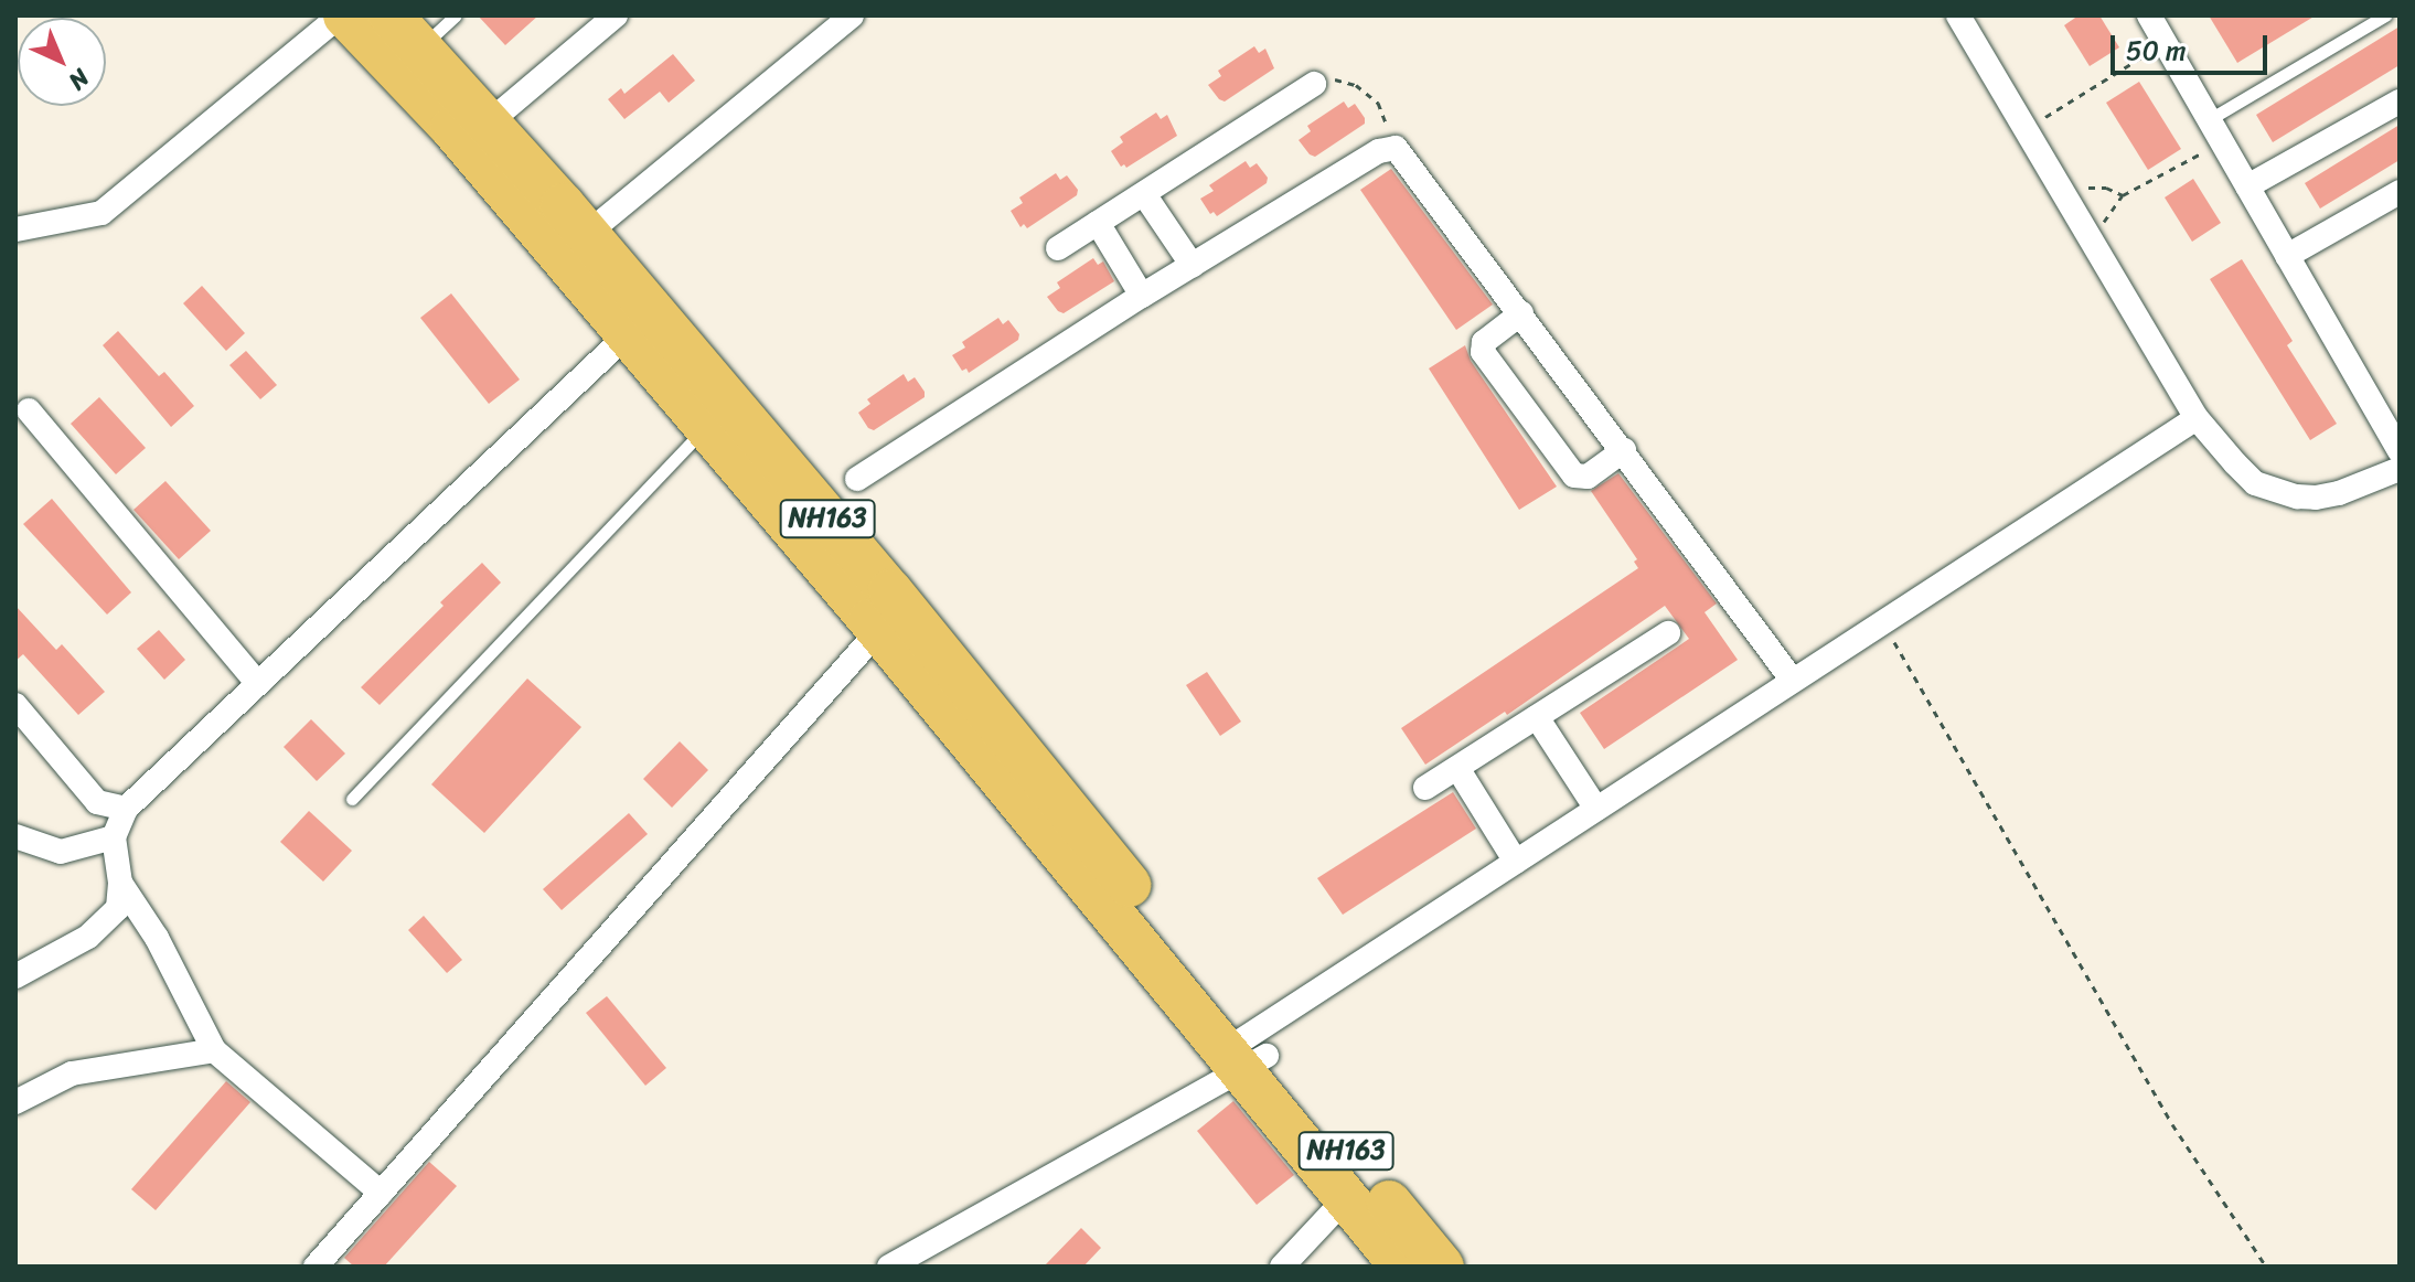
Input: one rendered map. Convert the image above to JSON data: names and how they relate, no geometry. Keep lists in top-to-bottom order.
{
  "streets": {
    "highway": ["NH163"]
  },
  "scale_bar": "50 m",
  "north": "bottom right"
}
